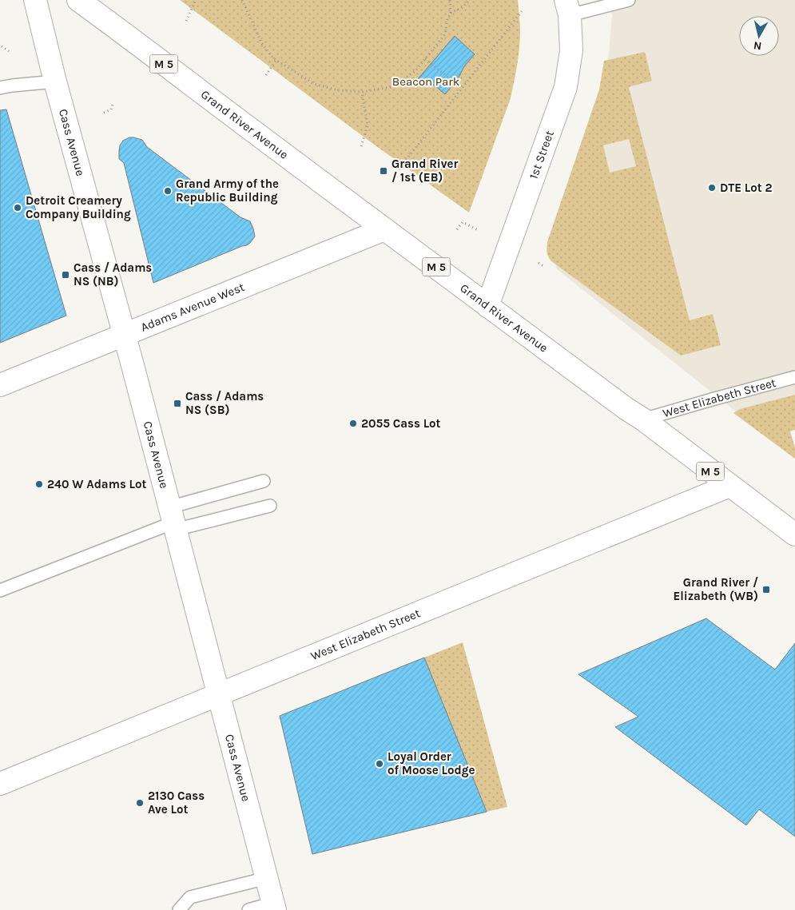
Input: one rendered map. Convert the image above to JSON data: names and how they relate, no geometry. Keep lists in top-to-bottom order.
{
  "streets": {
    "street": [
      "M 5",
      "Grand River Avenue",
      "Cass Avenue",
      "1st Street",
      "Adams Avenue West",
      "West Elizabeth Street"
    ]
  },
  "crossings": [
    ["Grand River Avenue", "1st Street"],
    ["Grand River Avenue", "Adams Avenue West"],
    ["Grand River Avenue", "West Elizabeth Street"],
    ["Cass Avenue", "Adams Avenue West"],
    ["Cass Avenue", "West Elizabeth Street"]
  ],
  "parks": ["Beacon Park"],
  "places": {
    "transit": [
      "Grand River / 1st (EB)",
      "Cass / Adams NS (NB)",
      "Cass / Adams NS (SB)",
      "Grand River / Elizabeth (WB)"
    ],
    "other": [
      "DTE Lot 2",
      "Grand Army of the Republic Building",
      "Detroit Creamery Company Building",
      "2055 Cass Lot",
      "240 W Adams Lot",
      "Loyal Order of Moose Lodge",
      "2130 Cass Ave Lot"
    ]
  },
  "north": "bottom"
}
